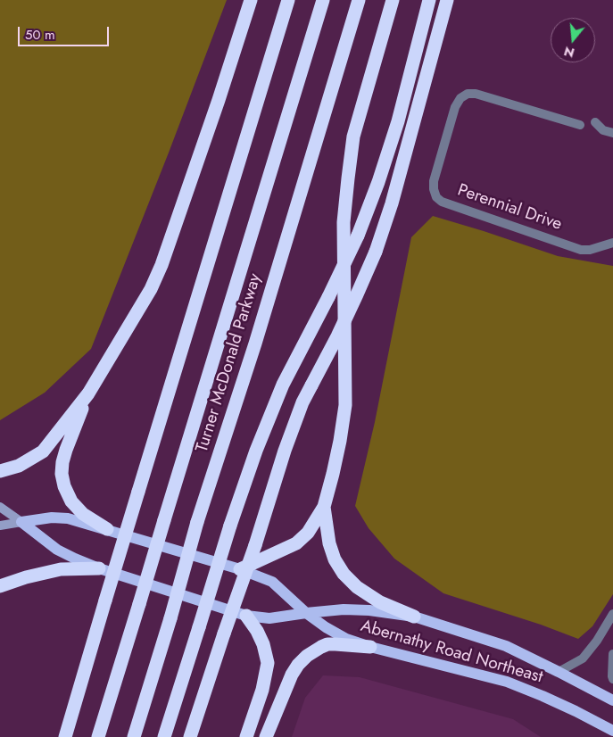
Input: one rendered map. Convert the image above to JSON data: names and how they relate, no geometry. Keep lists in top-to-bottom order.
{
  "streets": {
    "highway": ["Turner McDonald Parkway"],
    "main road": ["Abernathy Road Northeast"],
    "street": ["Perennial Drive"]
  },
  "scale_bar": "50 m",
  "north": "bottom"
}
